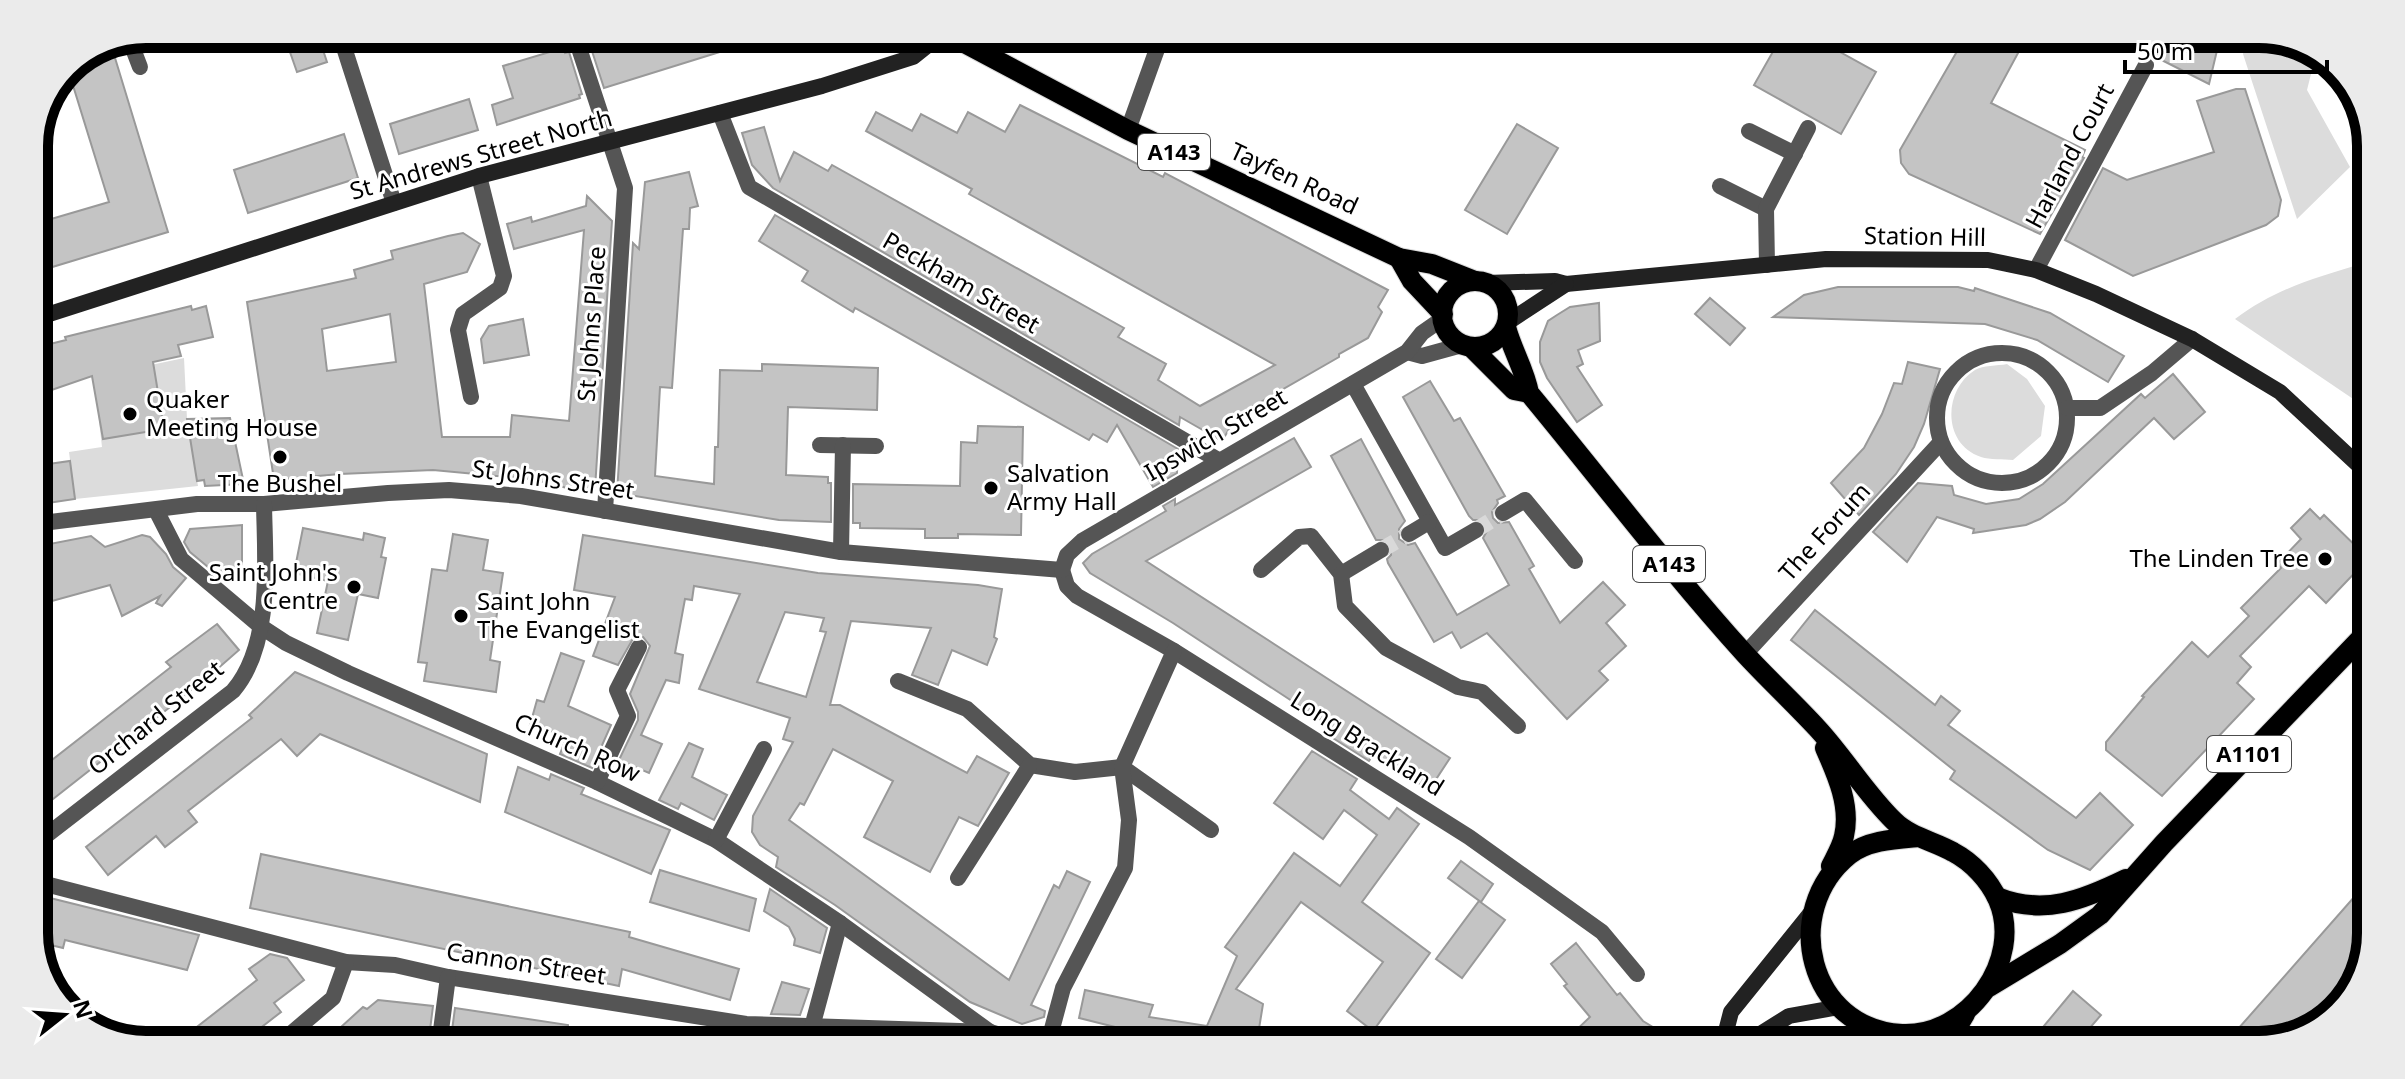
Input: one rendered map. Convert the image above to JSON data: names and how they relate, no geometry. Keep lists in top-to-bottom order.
{
  "streets": {
    "main road": ["A143", "Tayfen Road", "A1101"],
    "street": [
      "St Andrews Street North",
      "Harland Court",
      "Station Hill",
      "Peckham Street",
      "St Johns Place",
      "Ipswich Street",
      "St Johns Street",
      "The Forum",
      "Orchard Street",
      "Long Brackland",
      "Church Row",
      "Cannon Street"
    ]
  },
  "crossings": [
    ["A143", "Tayfen Road"],
    ["A143", "Station Hill"],
    ["A143", "Ipswich Street"],
    ["A143", "The Forum"],
    ["St Andrews Street North", "Peckham Street"],
    ["St Andrews Street North", "St Johns Place"],
    ["Harland Court", "Station Hill"],
    ["Tayfen Road", "Station Hill"],
    ["Tayfen Road", "Ipswich Street"],
    ["Station Hill", "Ipswich Street"],
    ["Peckham Street", "Ipswich Street"],
    ["St Johns Place", "St Johns Street"],
    ["Ipswich Street", "St Johns Street"],
    ["Ipswich Street", "Long Brackland"],
    ["St Johns Street", "Orchard Street"],
    ["St Johns Street", "Long Brackland"],
    ["St Johns Street", "Church Row"],
    ["Orchard Street", "Church Row"]
  ],
  "places": [
    "Quaker Meeting House",
    "The Bushel",
    "Salvation Army Hall",
    "The Linden Tree",
    "Saint John's Centre",
    "Saint John The Evangelist"
  ],
  "scale_bar": "50 m",
  "north": "right"
}
